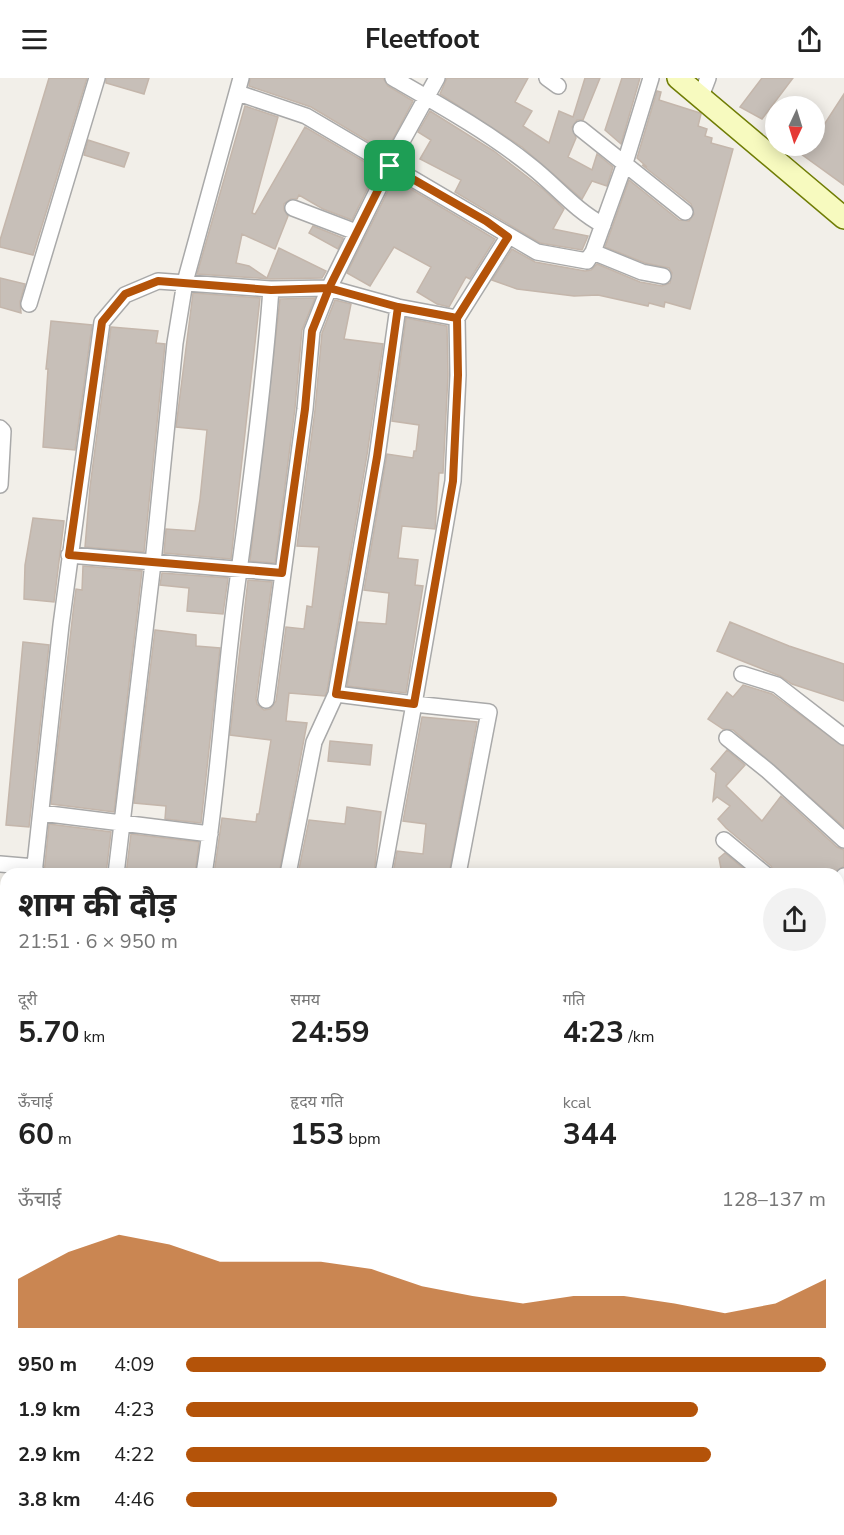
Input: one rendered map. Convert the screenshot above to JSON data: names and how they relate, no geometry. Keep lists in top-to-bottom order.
{
  "north": "bottom",
  "page": {
    "header": "Fleetfoot",
    "heading": ["शाम की दौड़", "21:51 · 6 × 950 m"],
    "stats": [
      ["दूरी", "5.70 km"],
      ["समय", "24:59"],
      ["गति", "4:23 /km"],
      ["ऊँचाई", "60 m"],
      ["हृदय गति", "153 bpm"],
      ["kcal", "344"]
    ],
    "chart": ["ऊँचाई", "128–137 m"],
    "list": [
      {
        "name": "950 m",
        "note": "4:09"
      },
      {
        "name": "1.9 km",
        "note": "4:23"
      },
      {
        "name": "2.9 km",
        "note": "4:22"
      },
      {
        "name": "3.8 km",
        "note": "4:46"
      }
    ]
  }
}
